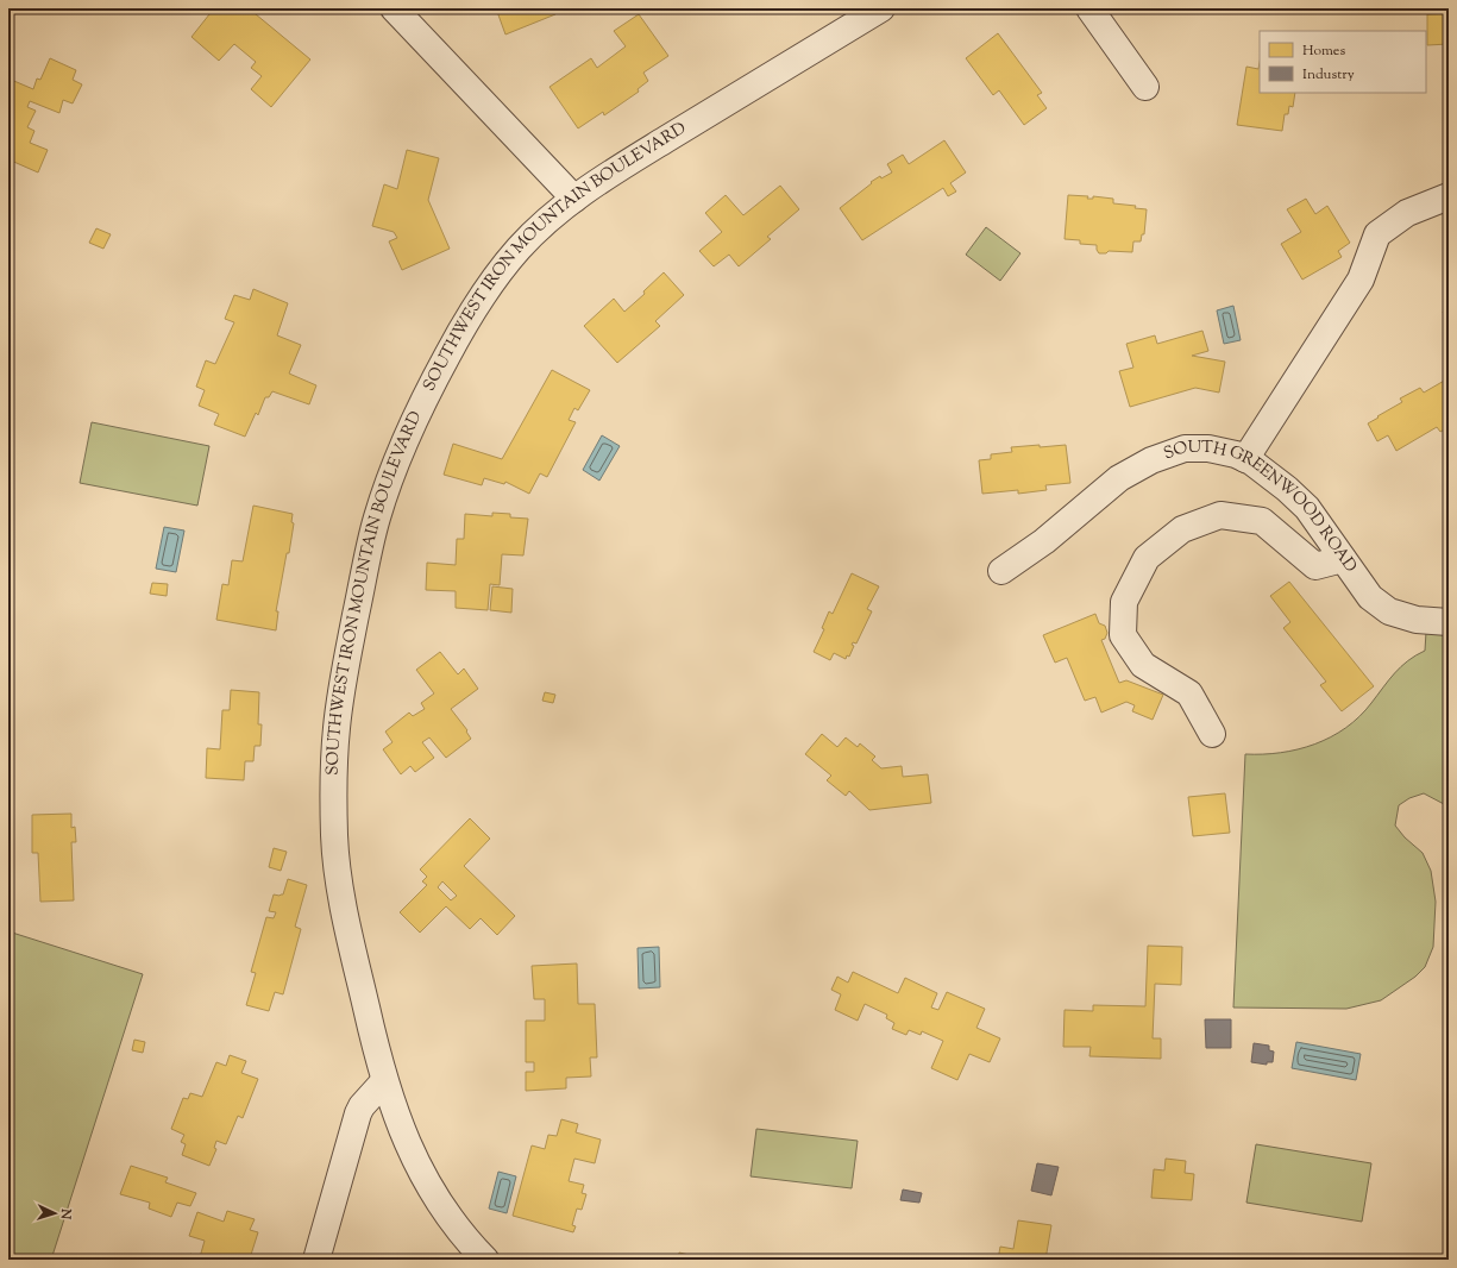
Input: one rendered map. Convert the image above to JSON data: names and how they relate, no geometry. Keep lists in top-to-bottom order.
{
  "streets": {
    "street": ["SOUTHWEST IRON MOUNTAIN BOULEVARD", "SOUTH GREENWOOD ROAD"]
  },
  "legend": ["Homes", "Industry"],
  "north": "right"
}
